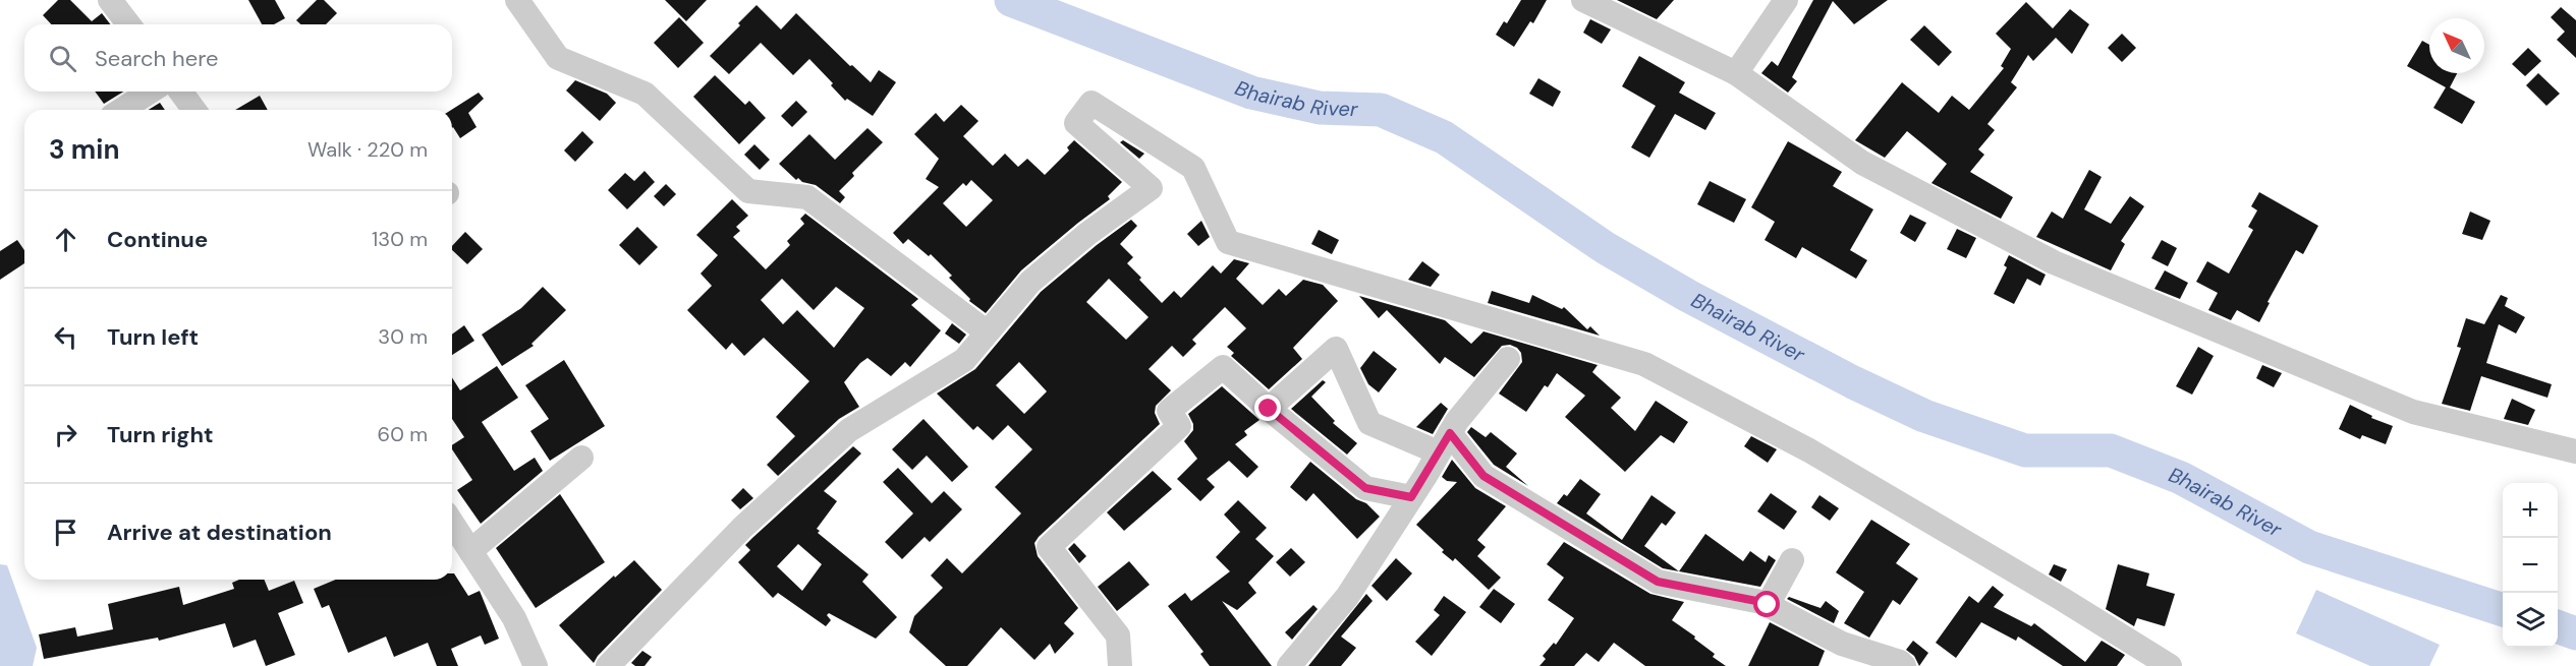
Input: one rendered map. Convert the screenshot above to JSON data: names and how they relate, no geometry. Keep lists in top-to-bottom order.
{
  "water": ["Bhairab River"],
  "north": "top left",
  "page": {
    "search": "Search here",
    "heading": ["3 min", "Walk · 220 m"],
    "list": [
      ["Continue", "130 m"],
      ["Turn left", "30 m"],
      ["Turn right", "60 m"],
      "Arrive at destination"
    ],
    "map_buttons": ["+", "−"]
  }
}
